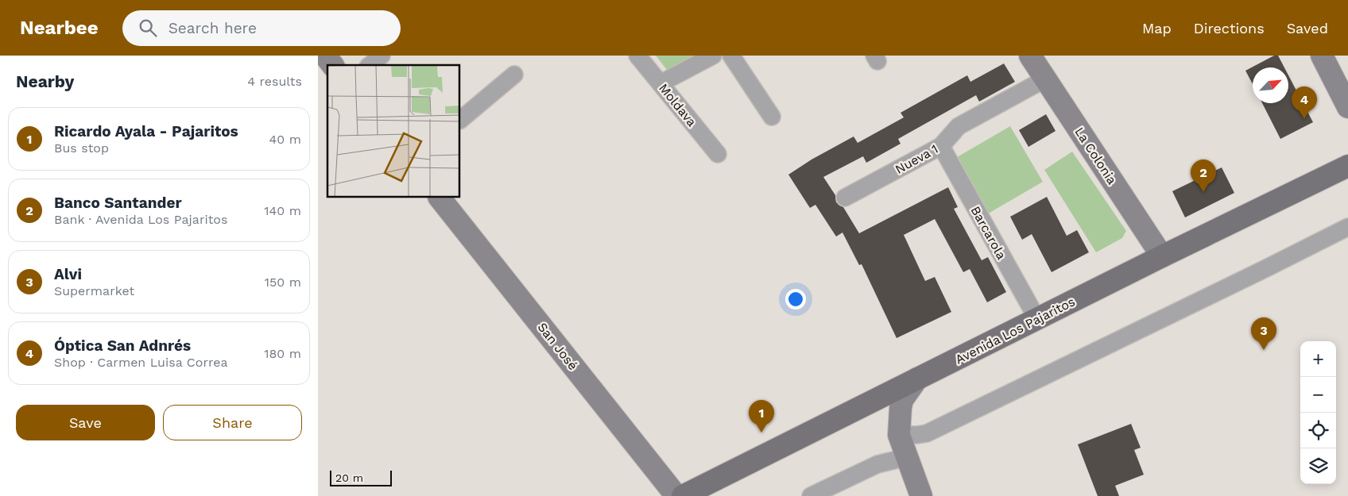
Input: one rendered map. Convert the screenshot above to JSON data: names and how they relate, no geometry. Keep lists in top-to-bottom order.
{
  "streets": {
    "main road": ["Avenida Los Pajaritos"],
    "street": [
      "Moldava",
      "La Colonia",
      "Nueva 1",
      "Barcarola",
      "San José"
    ]
  },
  "crossings": [
    ["La Colonia", "Nueva 1"],
    ["La Colonia", "Avenida Los Pajaritos"],
    ["Nueva 1", "Barcarola"],
    ["Barcarola", "Avenida Los Pajaritos"]
  ],
  "scale_bar": "20 m",
  "north": "top right",
  "page": {
    "header": "Nearbee",
    "search": "Search here",
    "nav": ["Map", "Directions", "Saved"],
    "heading": ["Nearby", "4 results"],
    "pins": [
      "4",
      "2",
      "3",
      "1"
    ],
    "list": [
      {
        "mark": "1",
        "name": "Ricardo Ayala - Pajaritos",
        "note": "Bus stop",
        "value": "40 m"
      },
      {
        "mark": "2",
        "name": "Banco Santander",
        "note": "Bank · Avenida Los Pajaritos",
        "value": "140 m"
      },
      {
        "mark": "3",
        "name": "Alvi",
        "note": "Supermarket",
        "value": "150 m"
      },
      {
        "mark": "4",
        "name": "Óptica San Adnrés",
        "note": "Shop · Carmen Luisa Correa",
        "value": "180 m"
      }
    ],
    "map_buttons": ["+", "−"],
    "buttons": ["Save", "Share"],
    "scale": "20 m"
  }
}
